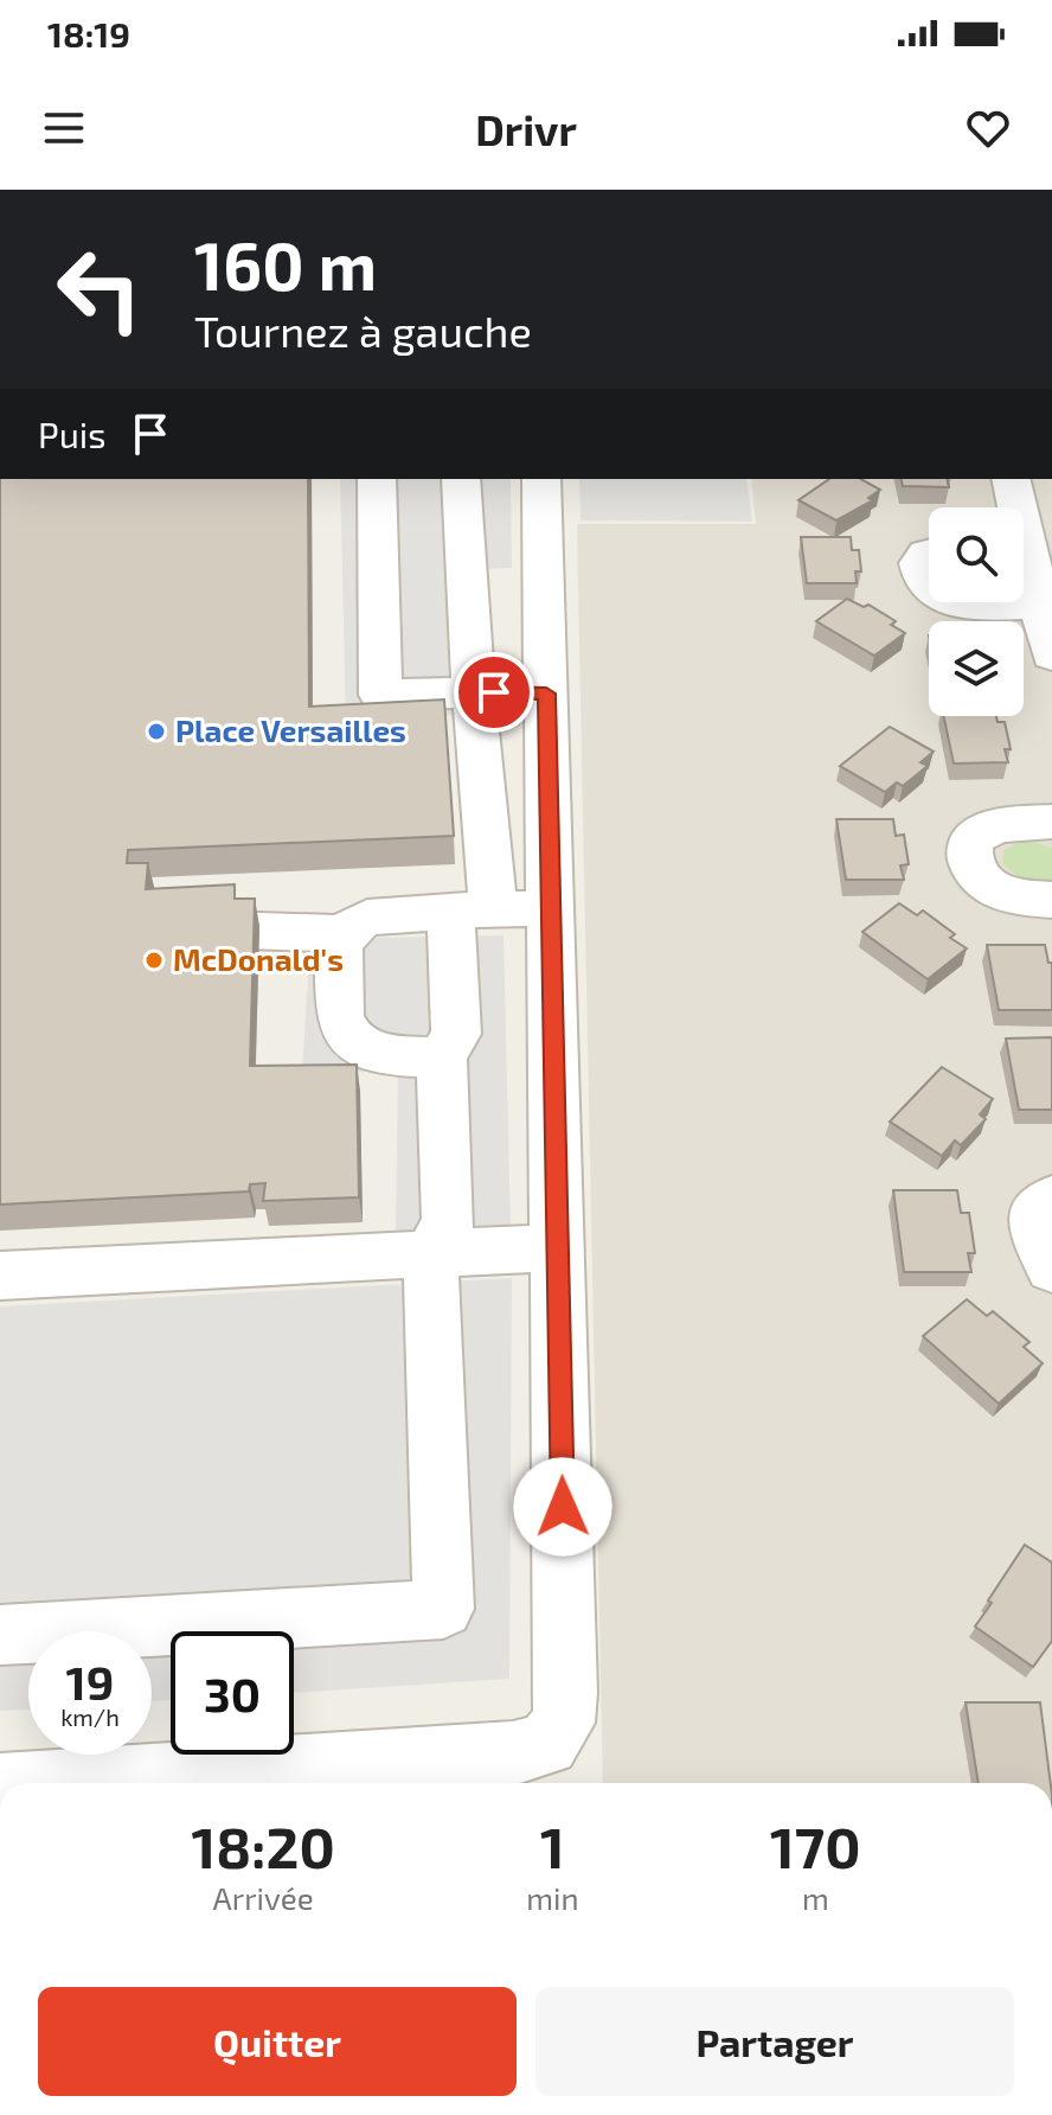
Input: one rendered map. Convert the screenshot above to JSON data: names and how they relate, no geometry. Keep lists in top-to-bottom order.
{
  "places": ["Place Versailles", "McDonald's"],
  "page": {
    "status": "18:19",
    "header": "Drivr",
    "turn": ["160 m", "Tournez à gauche"],
    "then": "Puis",
    "speed": "19 km/h",
    "limit": "30",
    "eta": [
      "18:20",
      "Arrivée",
      "1",
      "min",
      "170",
      "m"
    ],
    "buttons": ["Quitter", "Partager"]
  }
}
